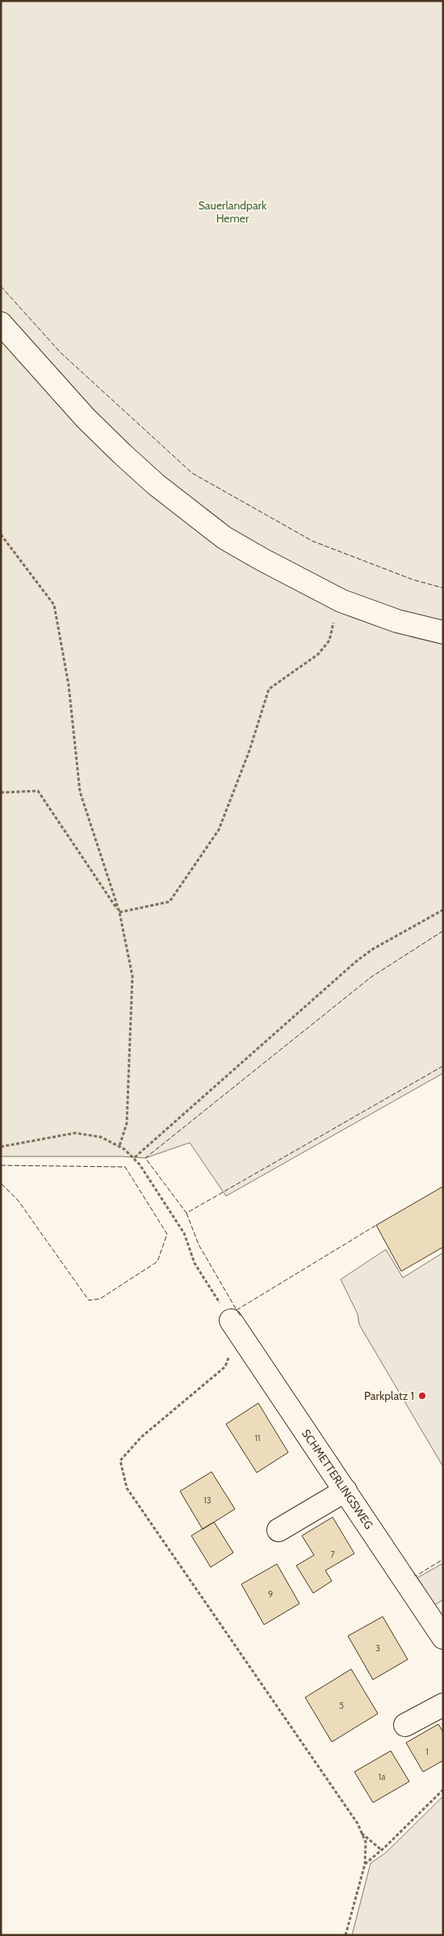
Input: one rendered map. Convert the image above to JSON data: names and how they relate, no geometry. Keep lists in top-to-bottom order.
{
  "streets": {
    "lane": ["SCHMETTERLINGSWEG"]
  },
  "parks": ["Sauerlandpark Hemer"],
  "places": ["Parkplatz 1"],
  "house_numbers": [
    "11",
    "13",
    "7",
    "9",
    "3",
    "5",
    "1",
    "1a"
  ]
}
